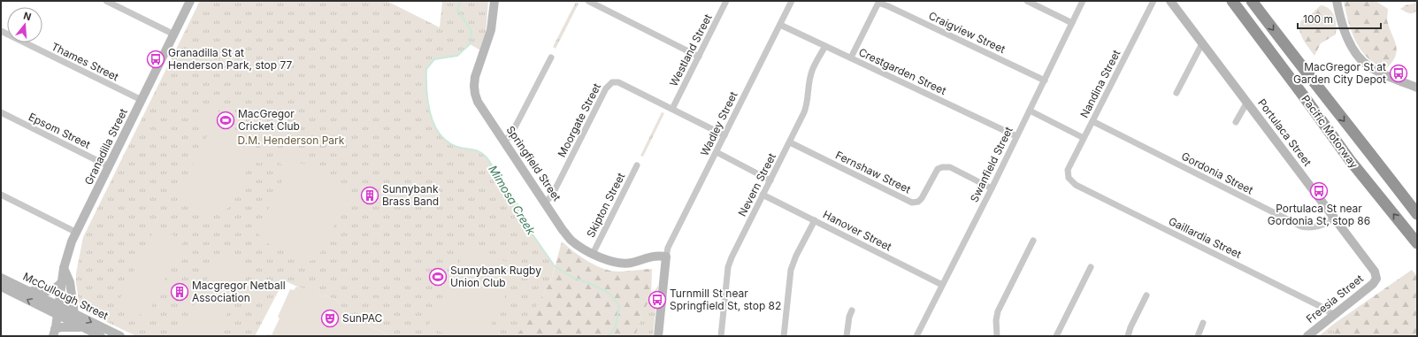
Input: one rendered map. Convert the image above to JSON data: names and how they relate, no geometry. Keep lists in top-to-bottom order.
{
  "streets": {
    "highway": ["Pacific Motorway"],
    "street": [
      "Craigview Street",
      "Westland Street",
      "Thames Street",
      "Crestgarden Street",
      "Nandina Street",
      "Moorgate Street",
      "Wadley Street",
      "Epsom Street",
      "Portulaca Street",
      "Granadilla Street",
      "Springfield Street",
      "Swanfield Street",
      "Fernshaw Street",
      "Gordonia Street",
      "Nevern Street",
      "Skipton Street",
      "Hanover Street",
      "Gaillardia Street",
      "McCullough Street",
      "Freesia Street"
    ]
  },
  "crossings": [
    ["Craigview Street", "Crestgarden Street"],
    ["Craigview Street", "Swanfield Street"],
    ["Westland Street", "Moorgate Street"],
    ["Thames Street", "Granadilla Street"],
    ["Crestgarden Street", "Wadley Street"],
    ["Crestgarden Street", "Swanfield Street"],
    ["Crestgarden Street", "Nevern Street"],
    ["Nandina Street", "Gordonia Street"],
    ["Nandina Street", "Gaillardia Street"],
    ["Moorgate Street", "Wadley Street"],
    ["Moorgate Street", "Springfield Street"],
    ["Wadley Street", "Springfield Street"],
    ["Epsom Street", "Granadilla Street"],
    ["Portulaca Street", "Gordonia Street"],
    ["Portulaca Street", "Freesia Street"],
    ["Granadilla Street", "McCullough Street"],
    ["Springfield Street", "Skipton Street"],
    ["Swanfield Street", "Fernshaw Street"],
    ["Swanfield Street", "Hanover Street"],
    ["Fernshaw Street", "Nevern Street"],
    ["Nevern Street", "Hanover Street"],
    ["Gaillardia Street", "Freesia Street"]
  ],
  "water": ["Mimosa Creek"],
  "parks": ["D.M. Henderson Park"],
  "places": {
    "bus stop": [
      "Granadilla St at Henderson Park, stop 77",
      "MacGregor St at Garden City Depot",
      "Portulaca St near Gordonia St, stop 86",
      "Turnmill St near Springfield St, stop 82"
    ],
    "sports": ["MacGregor Cricket Club", "Sunnybank Rugby Union Club"],
    "building": ["Sunnybank Brass Band", "Macgregor Netball Association"],
    "theatre": ["SunPAC"]
  },
  "scale_bar": "100 m",
  "north": "top"
}
